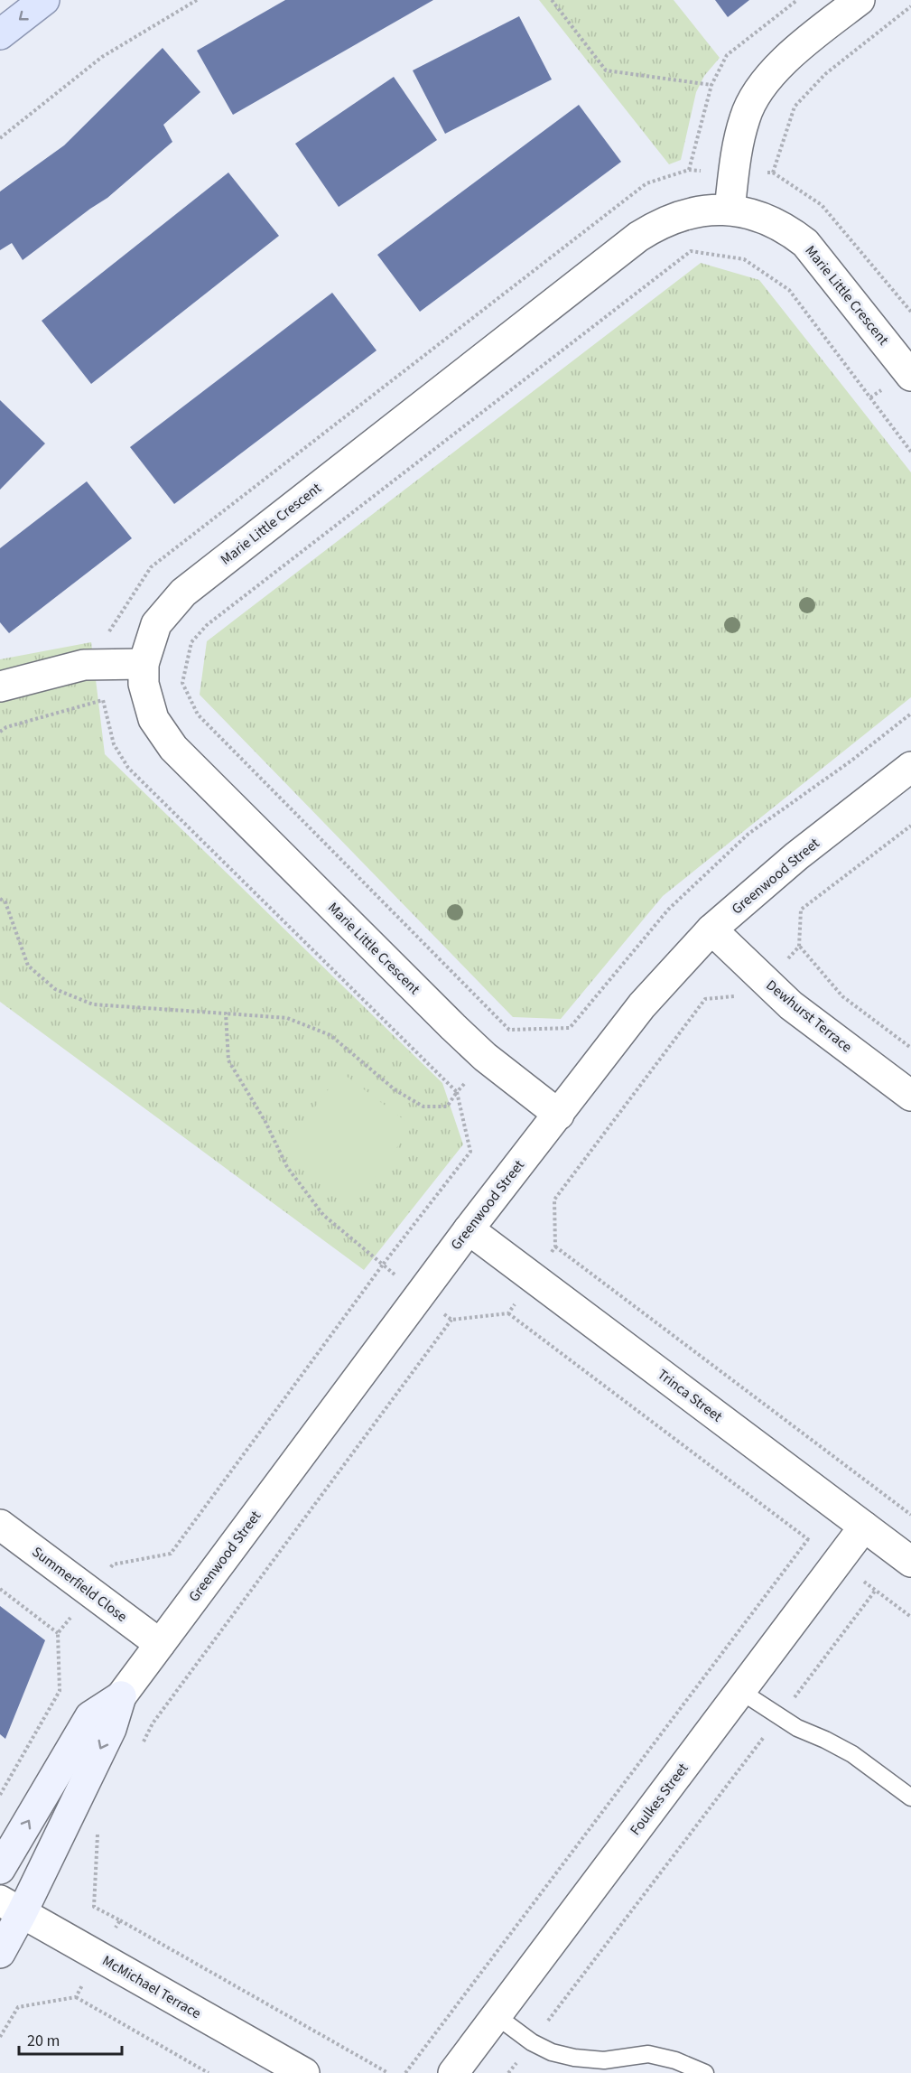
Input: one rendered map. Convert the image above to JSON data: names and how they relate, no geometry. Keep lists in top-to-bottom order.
{
  "streets": {
    "street": [
      "Marie Little Crescent",
      "Greenwood Street",
      "Dewhurst Terrace",
      "Trinca Street",
      "Summerfield Close",
      "Foulkes Street",
      "McMichael Terrace"
    ]
  },
  "crossings": [
    ["Marie Little Crescent", "Greenwood Street"],
    ["Greenwood Street", "Dewhurst Terrace"],
    ["Greenwood Street", "Trinca Street"],
    ["Greenwood Street", "Summerfield Close"],
    ["Greenwood Street", "McMichael Terrace"],
    ["Trinca Street", "Foulkes Street"]
  ],
  "scale_bar": "20 m"
}
